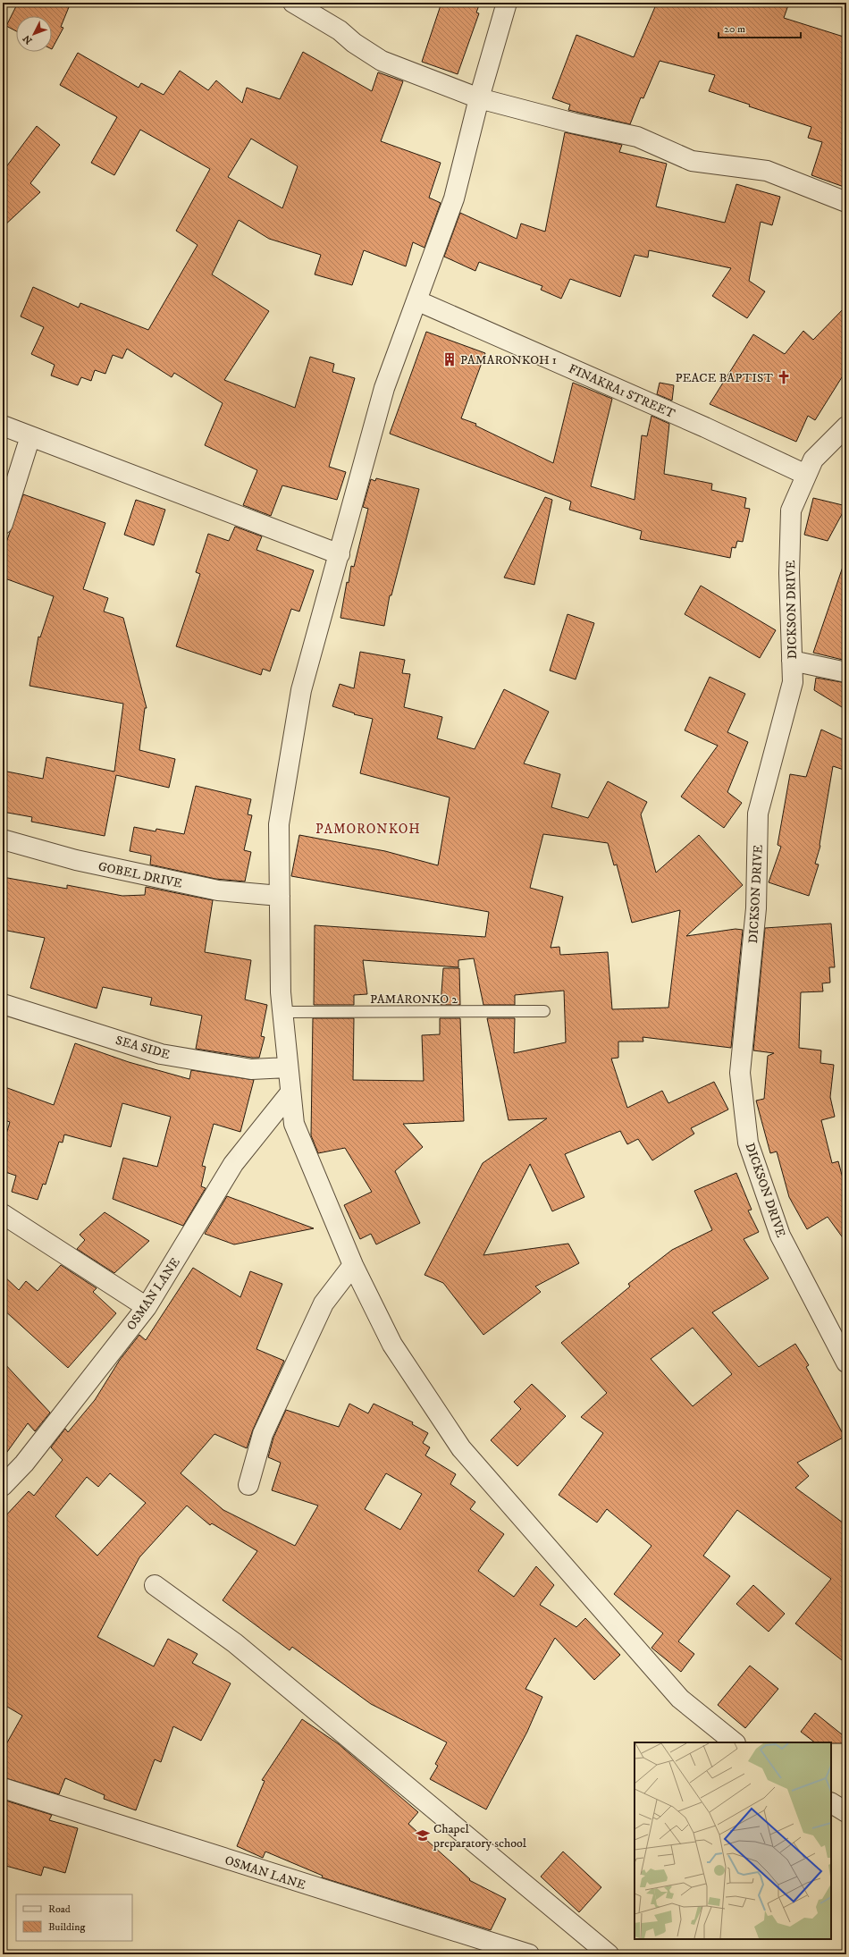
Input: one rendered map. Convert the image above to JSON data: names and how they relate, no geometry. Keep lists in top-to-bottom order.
{
  "streets": {
    "street": [
      "FINAKRA1 STREET",
      "DICKSON DRIVE",
      "GOBEL DRIVE",
      "SEA SIDE",
      "OSMAN LANE"
    ],
    "lane": ["PAMARONKO 2"]
  },
  "crossings": [
    ["FINAKRA1 STREET", "DICKSON DRIVE"]
  ],
  "districts": ["PAMORONKOH"],
  "places": {
    "building": ["PAMARONKOH 1"],
    "church": ["PEACE BAPTIST"],
    "school or university": ["Chapel preparatory school"]
  },
  "legend": ["Road", "Building"],
  "scale_bar": "20 m",
  "north": "bottom left"
}
